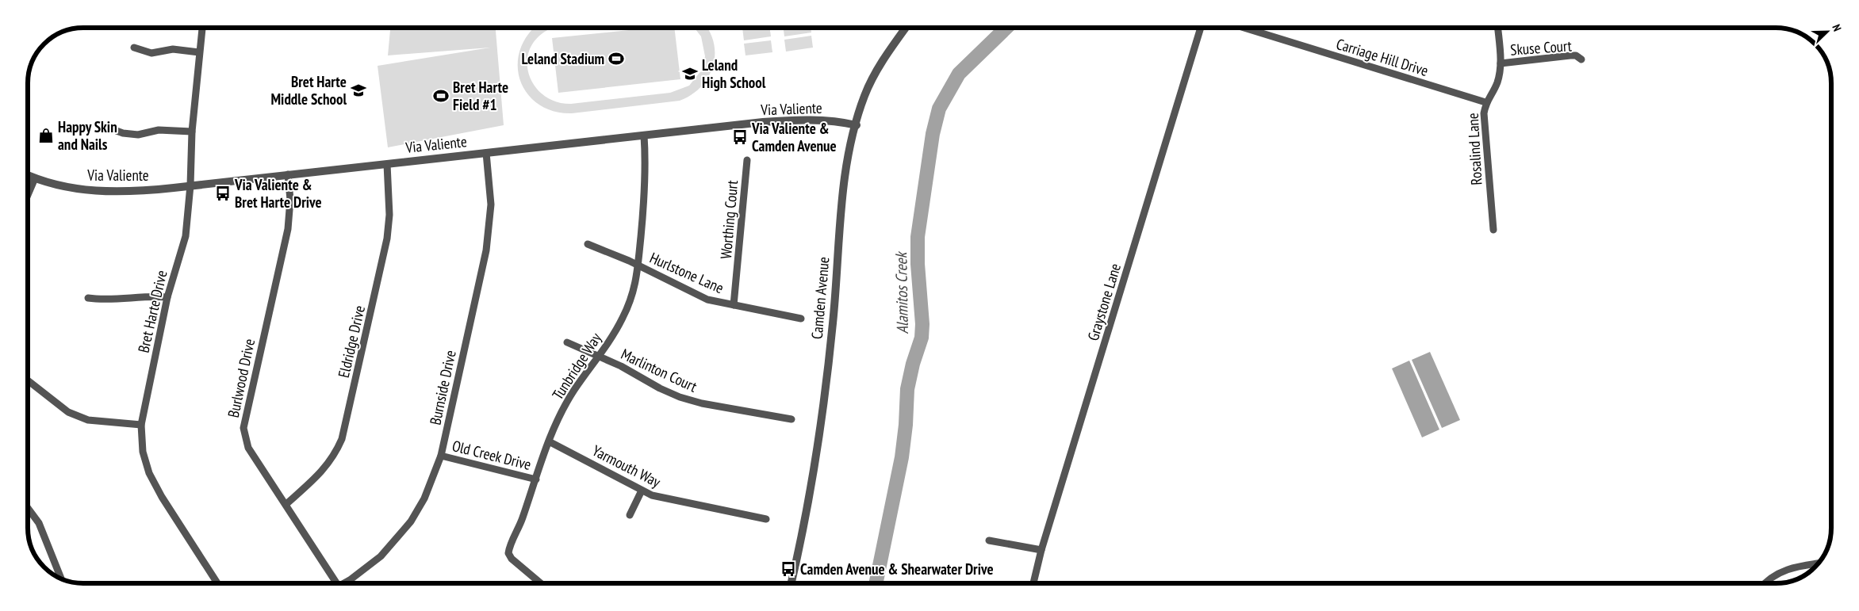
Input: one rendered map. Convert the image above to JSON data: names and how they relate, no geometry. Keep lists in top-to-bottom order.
{
  "streets": {
    "street": [
      "Skuse Court",
      "Carriage Hill Drive",
      "Via Valiente",
      "Rosalind Lane",
      "Worthing Court",
      "Hurlstone Lane",
      "Camden Avenue",
      "Graystone Lane",
      "Bret Harte Drive",
      "Eldridge Drive",
      "Tunbridge Way",
      "Marlinton Court",
      "Burlwood Drive",
      "Burnside Drive",
      "Old Creek Drive",
      "Yarmouth Way"
    ]
  },
  "crossings": [
    ["Skuse Court", "Rosalind Lane"],
    ["Carriage Hill Drive", "Rosalind Lane"],
    ["Via Valiente", "Camden Avenue"],
    ["Via Valiente", "Bret Harte Drive"],
    ["Via Valiente", "Eldridge Drive"],
    ["Via Valiente", "Tunbridge Way"],
    ["Via Valiente", "Burlwood Drive"],
    ["Via Valiente", "Burnside Drive"],
    ["Worthing Court", "Hurlstone Lane"],
    ["Hurlstone Lane", "Tunbridge Way"],
    ["Eldridge Drive", "Burlwood Drive"],
    ["Tunbridge Way", "Marlinton Court"],
    ["Tunbridge Way", "Old Creek Drive"],
    ["Tunbridge Way", "Yarmouth Way"],
    ["Burnside Drive", "Old Creek Drive"]
  ],
  "water": ["Alamitos Creek"],
  "places": {
    "sports": ["Leland Stadium", "Bret Harte Field #1"],
    "school or university": ["Leland High School", "Bret Harte Middle School"],
    "shop": ["Happy Skin and Nails"],
    "bus stop": ["Via Valiente & Camden Avenue", "Via Valiente & Bret Harte Drive", "Camden Avenue & Shearwater Drive"]
  },
  "north": "top right"
}
